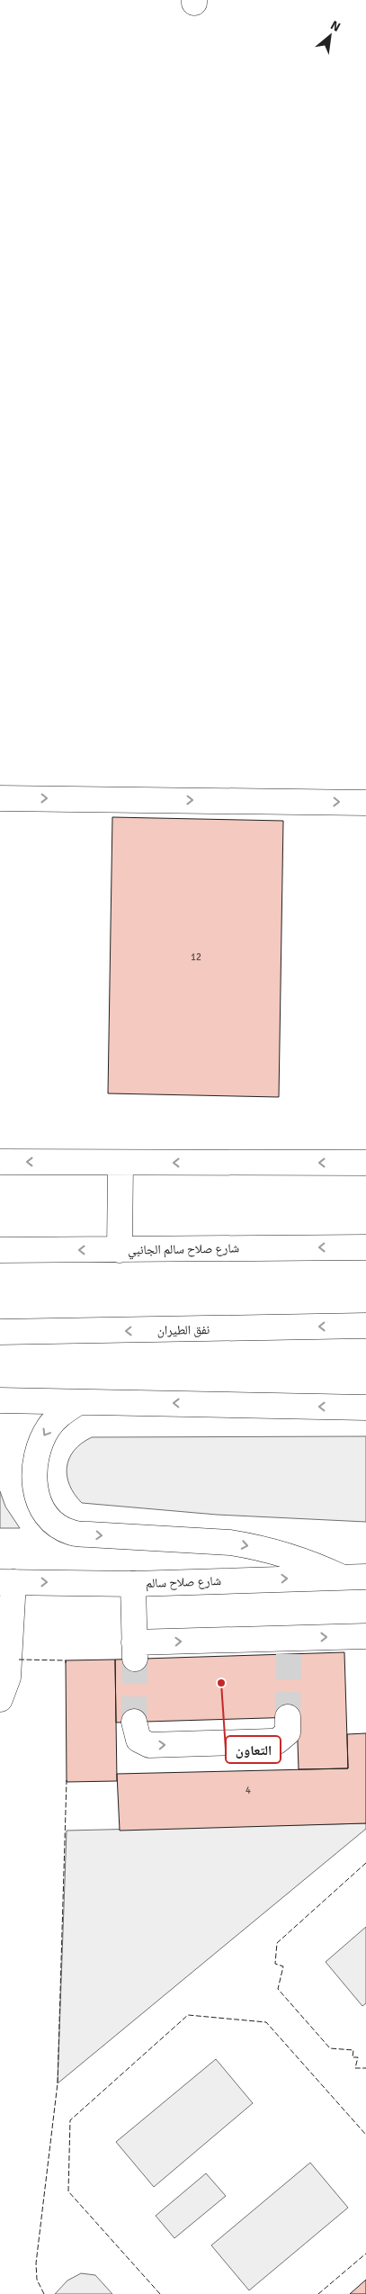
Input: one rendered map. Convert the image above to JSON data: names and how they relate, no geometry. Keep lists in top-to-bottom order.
{
  "streets": {
    "main road": ["شارع صلاح سالم الجانبي", "نفق الطيران", "شارع صلاح سالم"]
  },
  "places": ["التعاون"],
  "house_numbers": ["12", "4"],
  "north": "top right"
}
